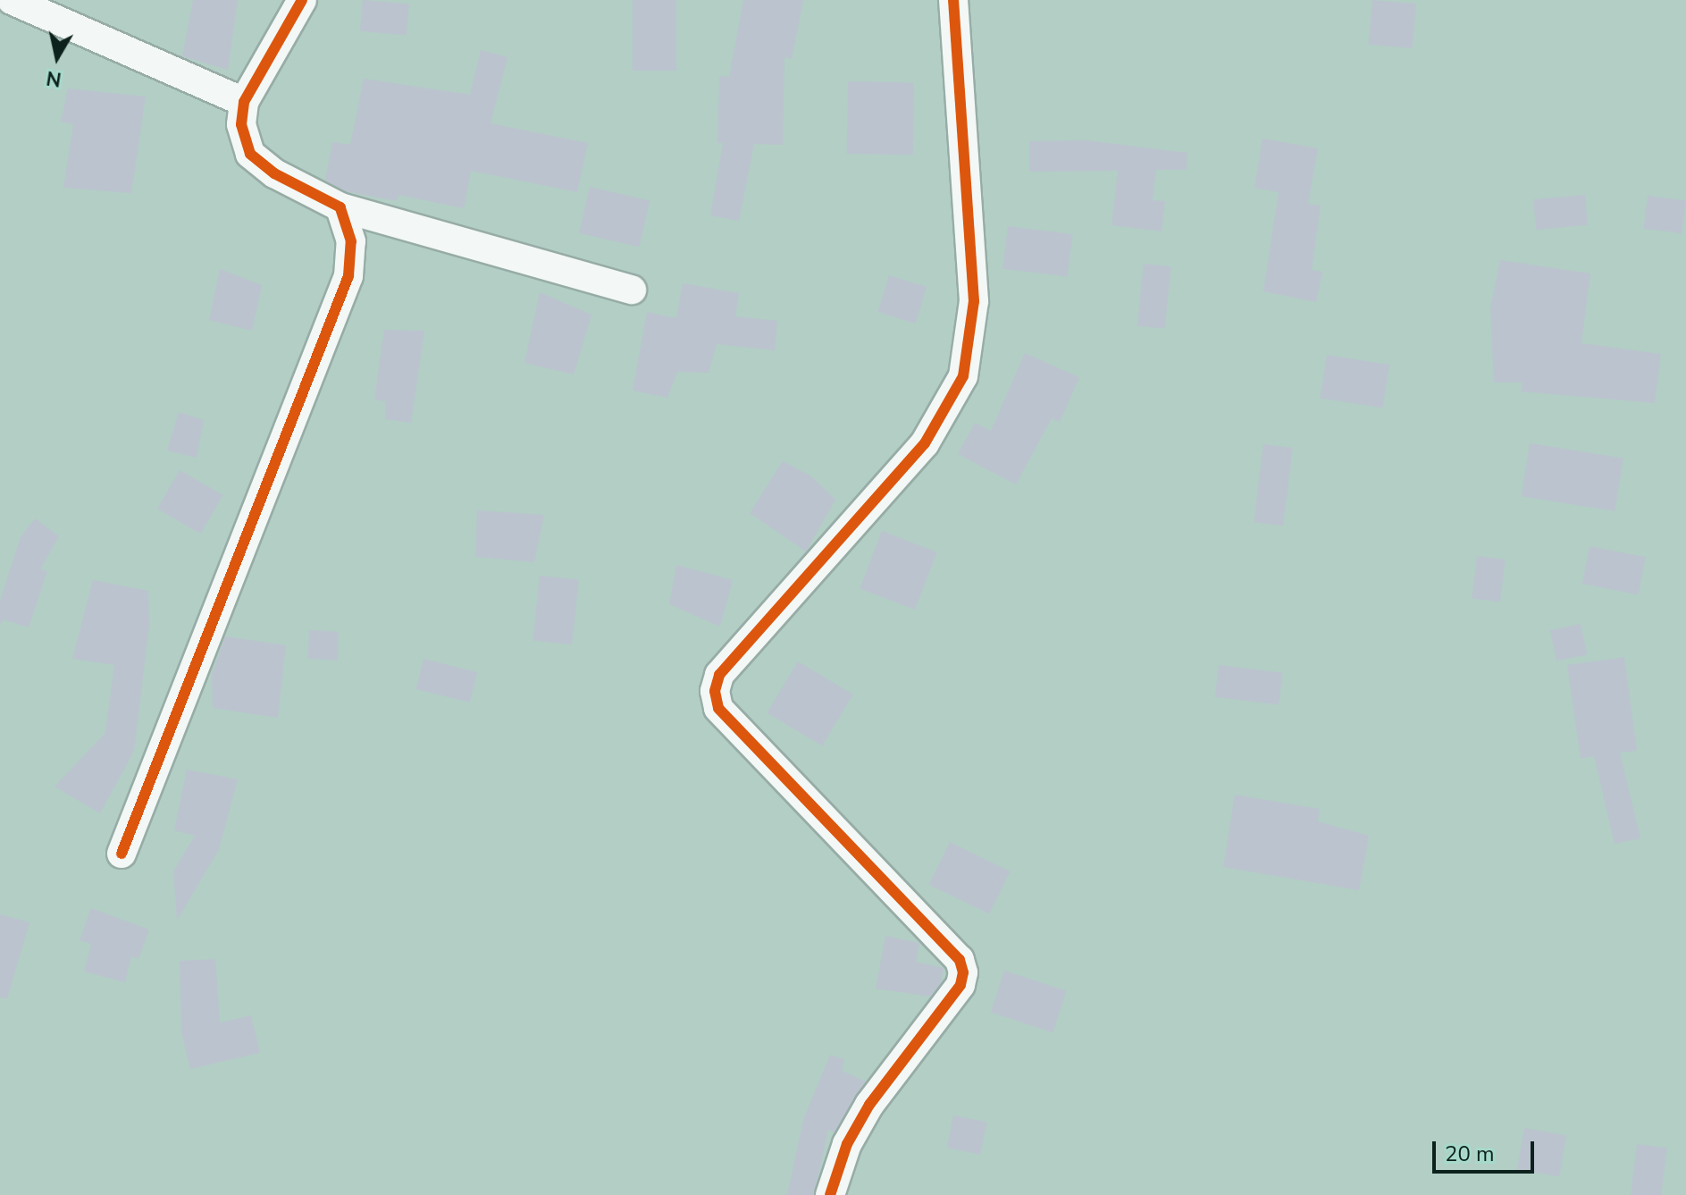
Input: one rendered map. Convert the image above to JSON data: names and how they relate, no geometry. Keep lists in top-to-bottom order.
{
  "scale_bar": "20 m",
  "north": "bottom"
}
